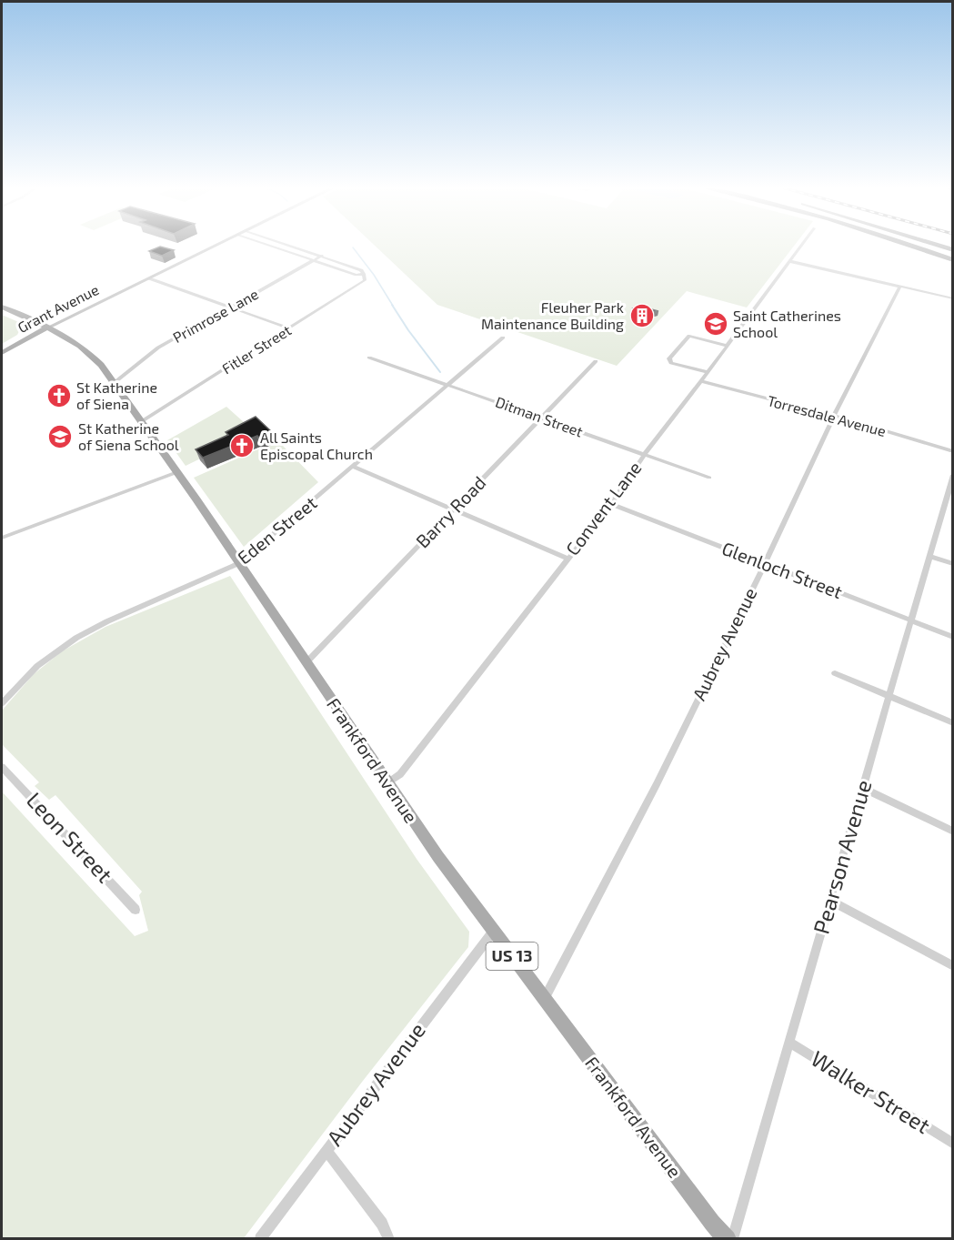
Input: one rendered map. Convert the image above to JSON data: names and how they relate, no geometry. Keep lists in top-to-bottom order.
{
  "streets": {
    "main road": ["Grant Avenue", "Frankford Avenue", "US 13"],
    "street": [
      "Primrose Lane",
      "Fitler Street",
      "Torresdale Avenue",
      "Ditman Street",
      "Convent Lane",
      "Barry Road",
      "Eden Street",
      "Glenloch Street",
      "Aubrey Avenue",
      "Leon Street",
      "Pearson Avenue",
      "Walker Street"
    ]
  },
  "crossings": [
    ["Grant Avenue", "Frankford Avenue"],
    ["Primrose Lane", "Frankford Avenue"],
    ["Fitler Street", "Frankford Avenue"],
    ["Torresdale Avenue", "Convent Lane"],
    ["Torresdale Avenue", "Aubrey Avenue"],
    ["Ditman Street", "Convent Lane"],
    ["Ditman Street", "Barry Road"],
    ["Ditman Street", "Eden Street"],
    ["Convent Lane", "Glenloch Street"],
    ["Convent Lane", "Frankford Avenue"],
    ["Barry Road", "Frankford Avenue"],
    ["Eden Street", "Frankford Avenue"],
    ["Glenloch Street", "Aubrey Avenue"],
    ["Glenloch Street", "Pearson Avenue"],
    ["Aubrey Avenue", "Frankford Avenue"],
    ["Pearson Avenue", "Walker Street"]
  ],
  "places": {
    "building": ["Fleuher Park Maintenance Building"],
    "school or university": ["Saint Catherines School", "St Katherine of Siena School"],
    "church": ["St Katherine of Siena", "All Saints Episcopal Church"]
  }
}
